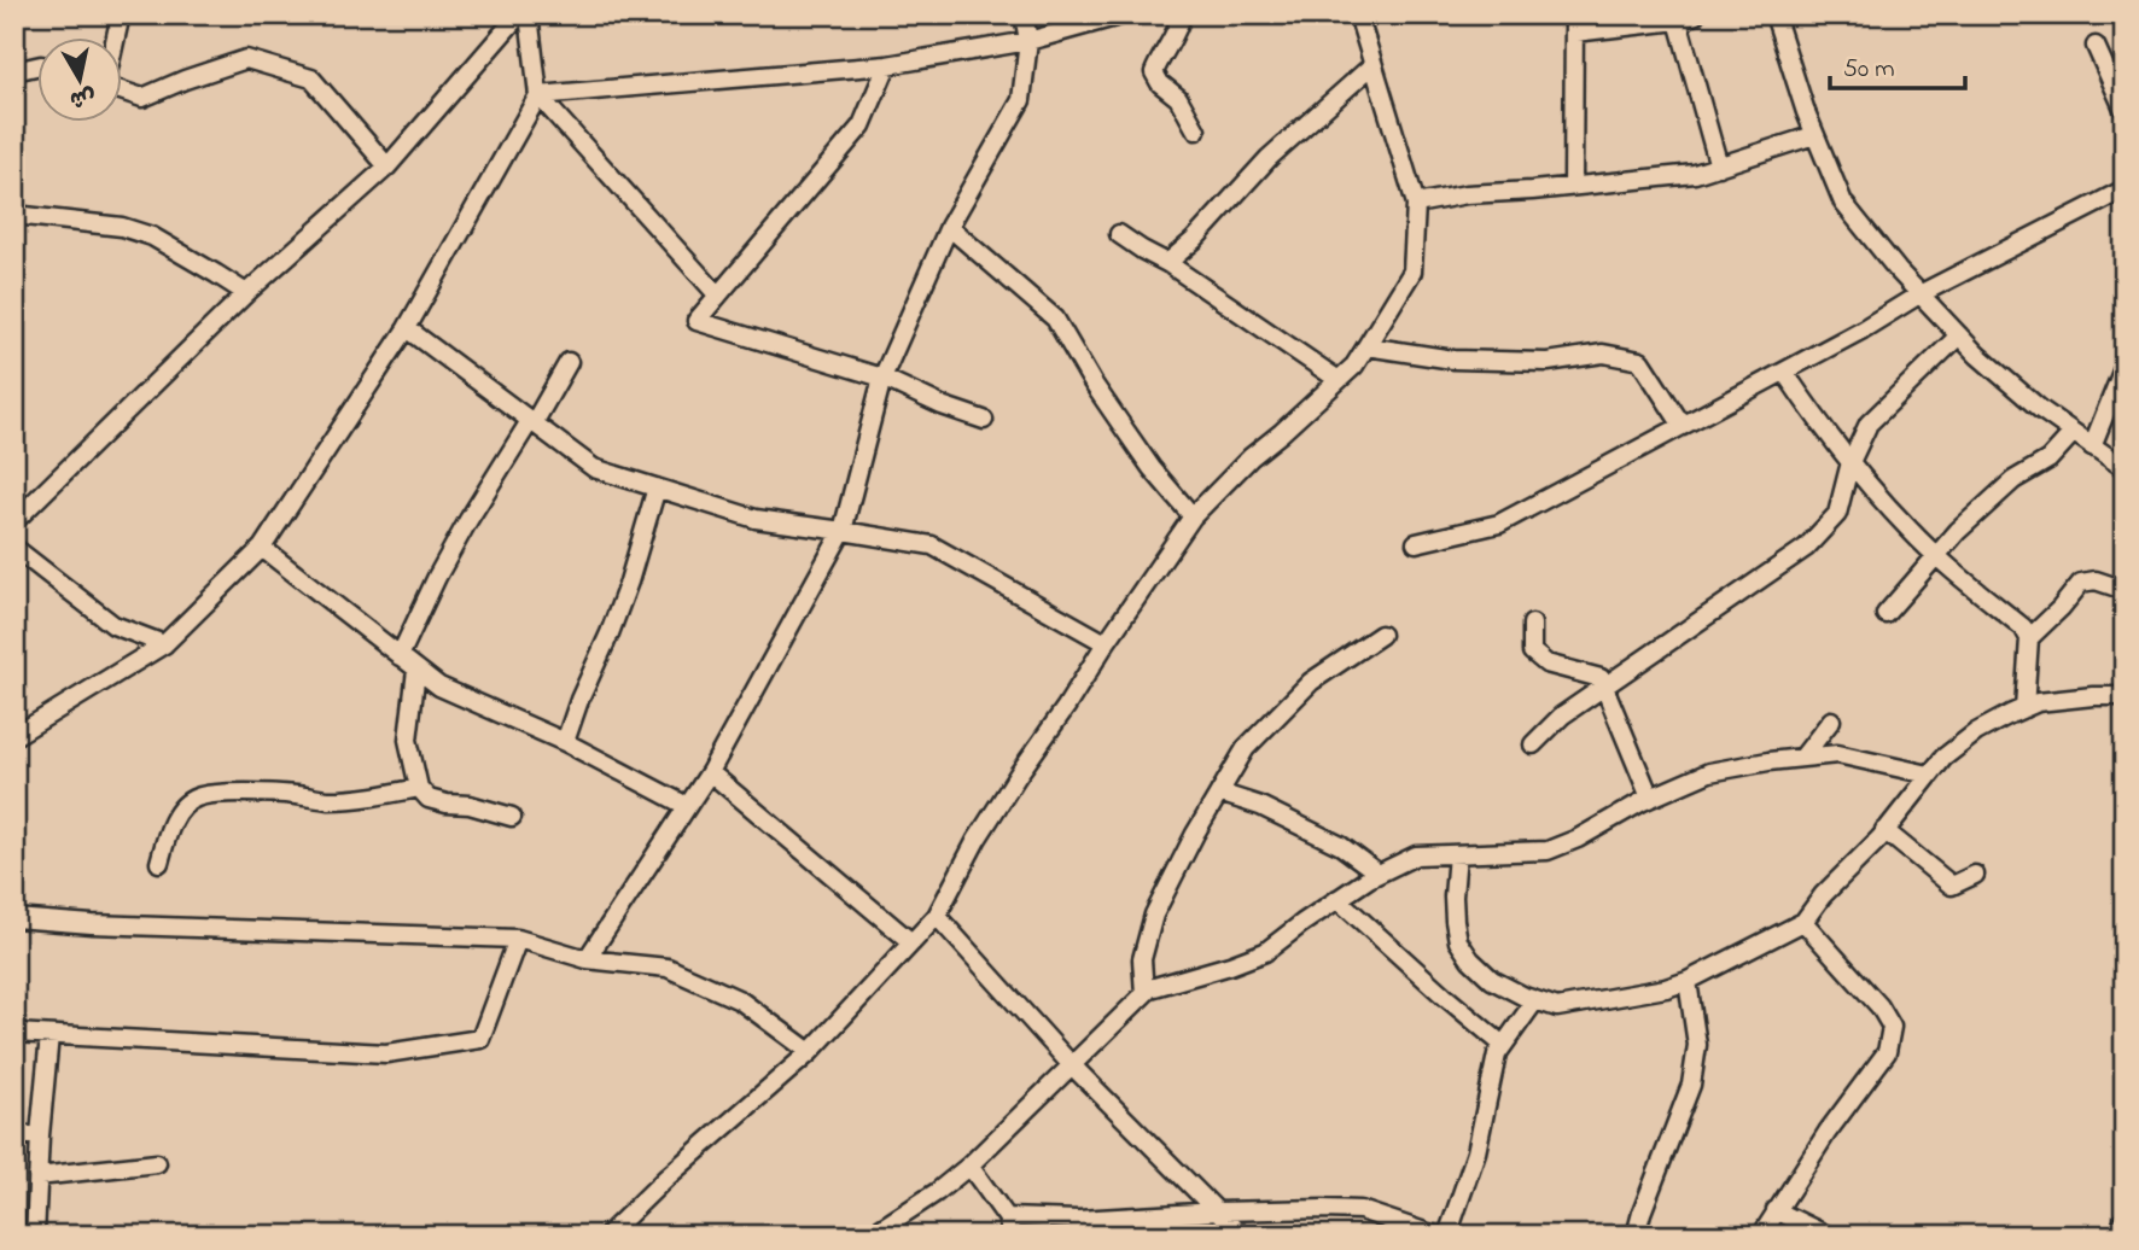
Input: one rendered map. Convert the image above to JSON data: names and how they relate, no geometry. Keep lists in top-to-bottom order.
{
  "scale_bar": "50 m",
  "north": "bottom"
}
